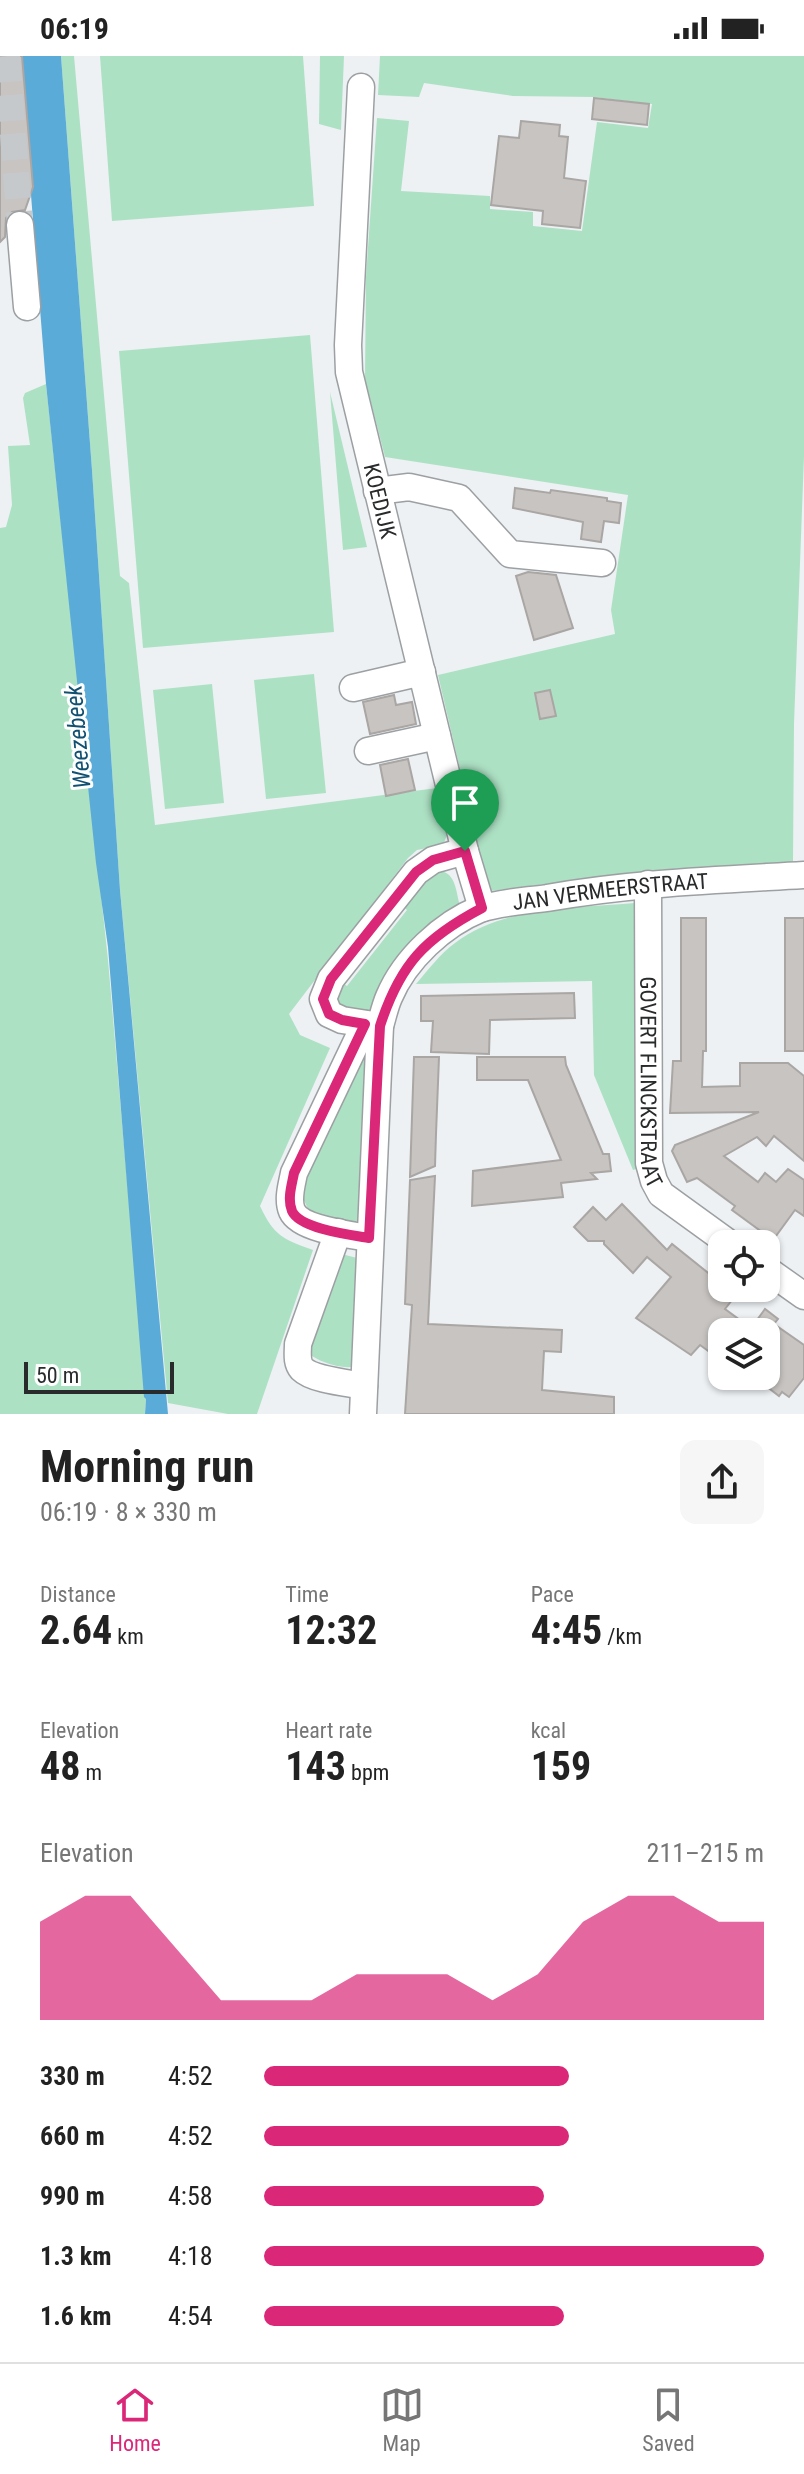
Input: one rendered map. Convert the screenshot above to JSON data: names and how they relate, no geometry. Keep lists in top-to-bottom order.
{
  "streets": {
    "street": ["KOEDIJK", "JAN VERMEERSTRAAT", "GOVERT FLINCKSTRAAT"]
  },
  "crossings": [
    ["KOEDIJK", "JAN VERMEERSTRAAT"],
    ["JAN VERMEERSTRAAT", "GOVERT FLINCKSTRAAT"]
  ],
  "water": ["Weezebeek"],
  "scale_bar": "50 m",
  "page": {
    "status": "06:19",
    "scale": "50 m",
    "heading": ["Morning run", "06:19 · 8 × 330 m"],
    "stats": [
      ["Distance", "2.64 km"],
      ["Time", "12:32"],
      ["Pace", "4:45 /km"],
      ["Elevation", "48 m"],
      ["Heart rate", "143 bpm"],
      ["kcal", "159"]
    ],
    "chart": ["Elevation", "211–215 m"],
    "list": [
      {
        "name": "330 m",
        "note": "4:52"
      },
      {
        "name": "660 m",
        "note": "4:52"
      },
      {
        "name": "990 m",
        "note": "4:58"
      },
      {
        "name": "1.3 km",
        "note": "4:18"
      },
      {
        "name": "1.6 km",
        "note": "4:54"
      }
    ],
    "tabs": ["Home", "Map", "Saved"]
  }
}
